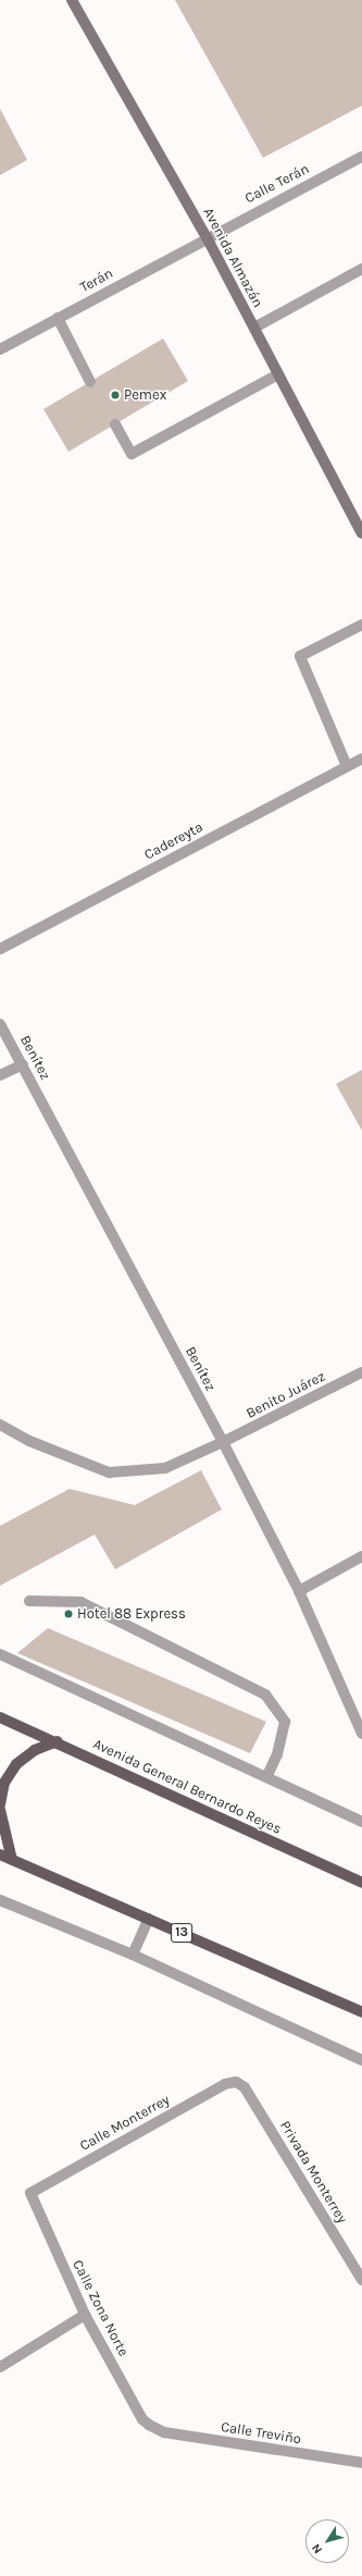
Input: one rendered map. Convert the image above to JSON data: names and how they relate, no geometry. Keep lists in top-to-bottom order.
{
  "streets": {
    "main road": ["Avenida Almazán", "Avenida General Bernardo Reyes", "13"],
    "street": [
      "Calle Terán",
      "Terán",
      "Cadereyta",
      "Benítez",
      "Benito Juárez",
      "Calle Monterrey",
      "Privada Monterrey",
      "Calle Zona Norte",
      "Calle Treviño"
    ]
  },
  "crossings": [
    ["Calle Terán", "Avenida Almazán"],
    ["Calle Terán", "Terán"],
    ["Avenida Almazán", "Terán"],
    ["Benítez", "Benito Juárez"],
    ["Calle Monterrey", "Privada Monterrey"],
    ["Calle Monterrey", "Calle Zona Norte"],
    ["Calle Zona Norte", "Calle Treviño"]
  ],
  "places": ["Pemex", "Hotel 88 Express"],
  "north": "bottom left"
}
